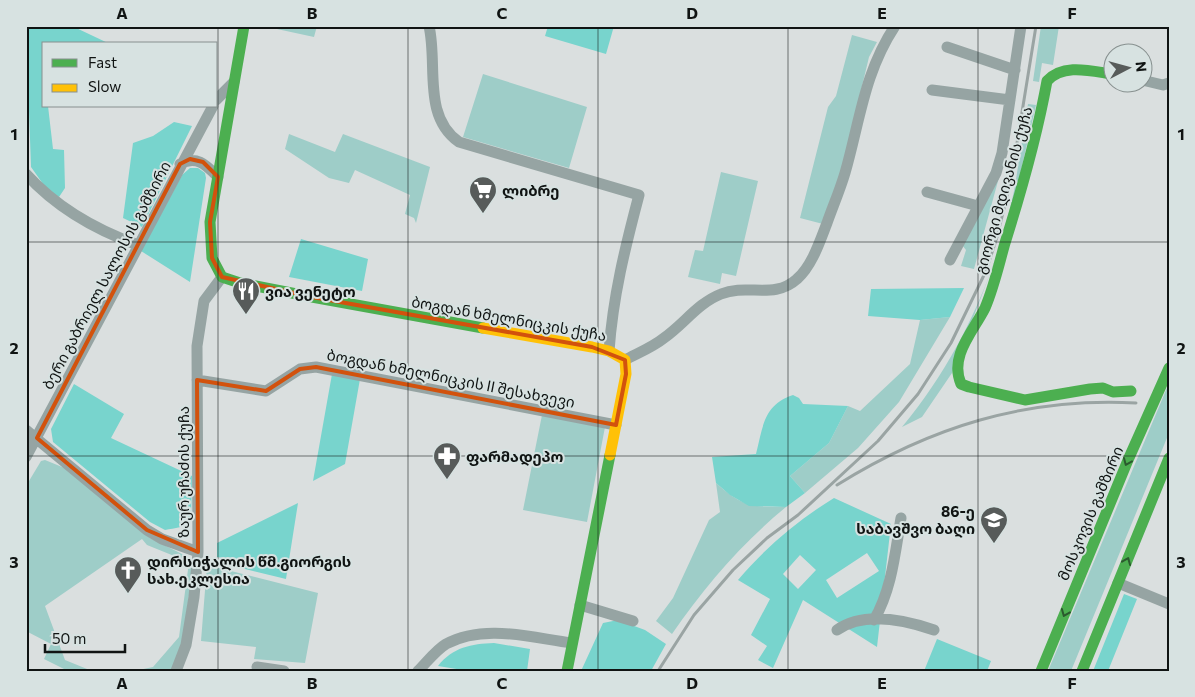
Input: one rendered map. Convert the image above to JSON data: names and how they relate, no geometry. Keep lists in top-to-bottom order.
{
  "streets": {
    "main road": ["გიორგი მდივანის ქუჩა", "ბოგდან ხმელნიცკის ქუჩა", "მოსკოვის გამზირი"],
    "street": ["ბერი გაბრიელ სალოსის გამზირი", "ბოგდან ხმელნიცკის II შესახვევი", "ზაურ უჩაძის ქუჩა"]
  },
  "crossings": [
    ["ბოგდან ხმელნიცკის ქუჩა", "ზაურ უჩაძის ქუჩა"],
    ["ბოგდან ხმელნიცკის II შესახვევი", "ზაურ უჩაძის ქუჩა"]
  ],
  "places": {
    "supermarket": ["ლიბრე"],
    "restaurant": ["ვია ვენეტო"],
    "pharmacy": ["ფარმადეპო"],
    "school or university": ["86-ე საბავშვო ბაღი"],
    "church": ["დირსიჭალის წმ.გიორგის სახ.ეკლესია"]
  },
  "legend": ["Fast", "Slow"],
  "scale_bar": "50 m",
  "north": "right",
  "grid": {
    "columns": [
      "A",
      "B",
      "C",
      "D",
      "E",
      "F"
    ],
    "rows": ["1", "2", "3"]
  }
}
